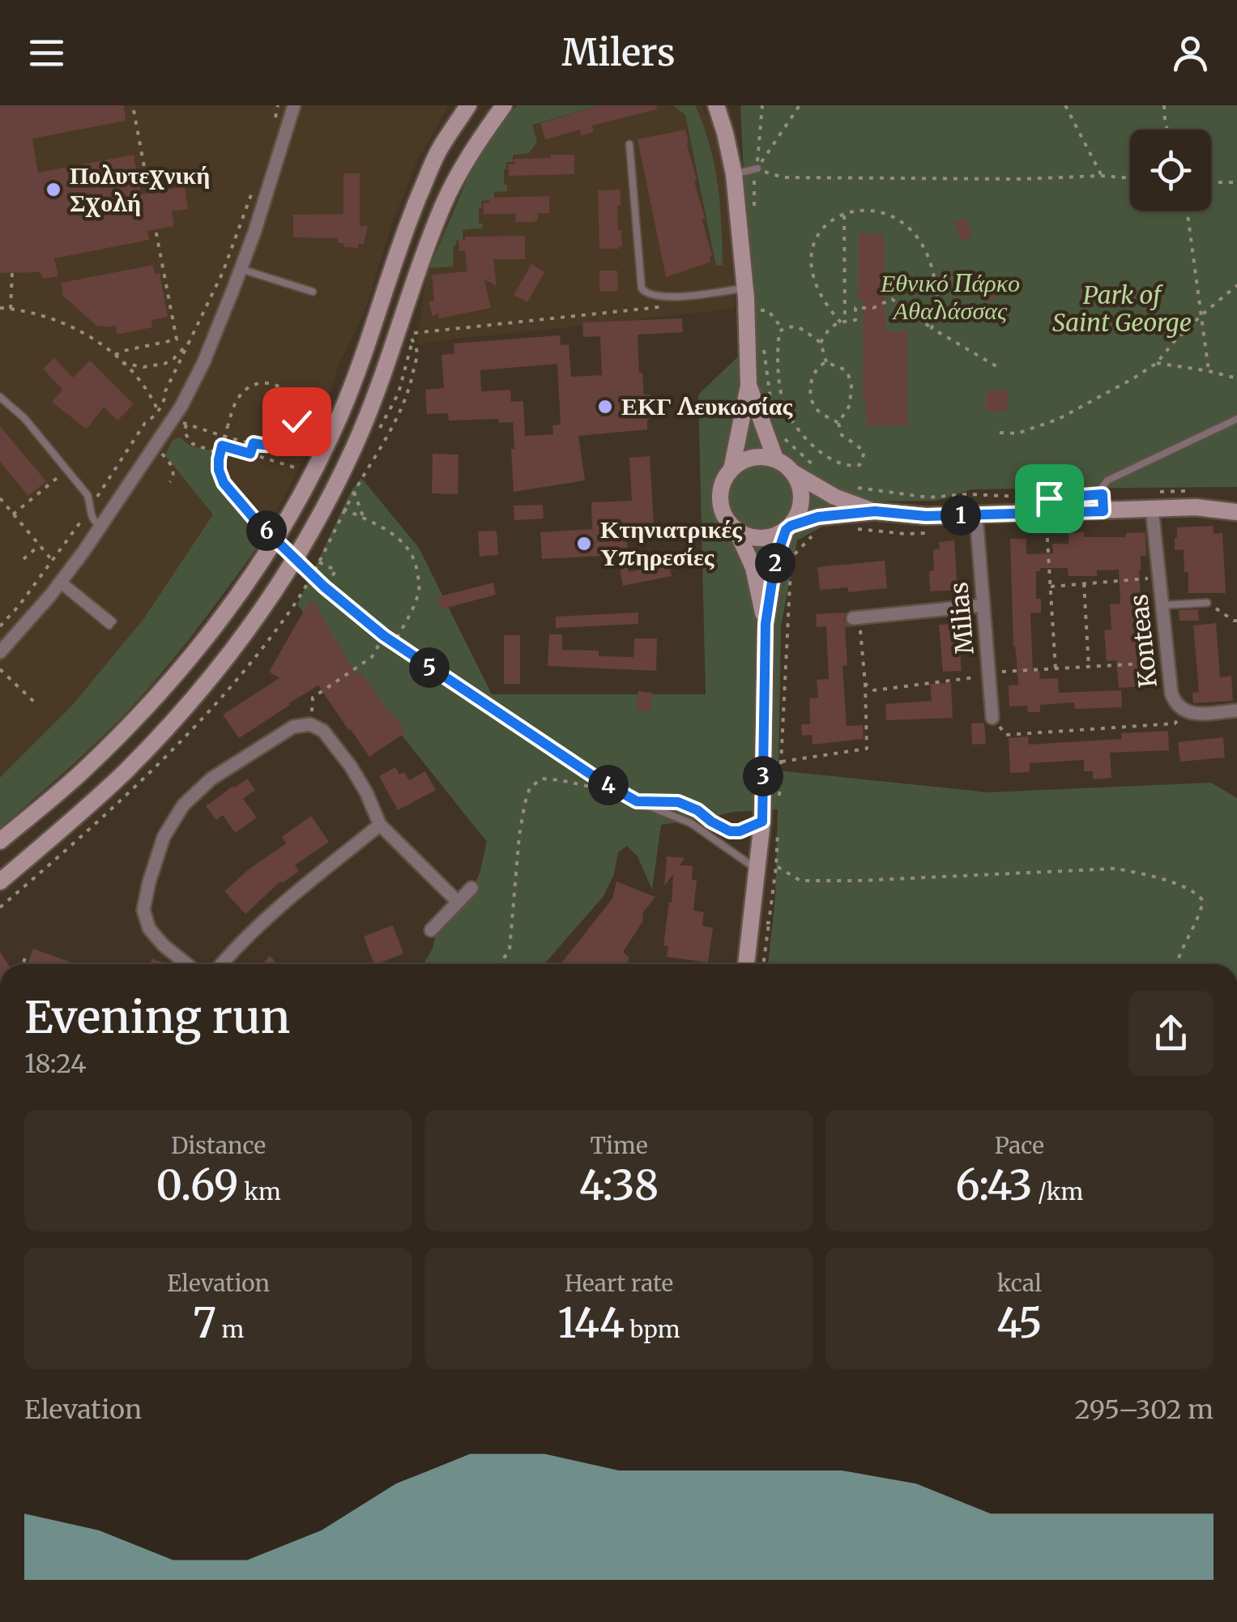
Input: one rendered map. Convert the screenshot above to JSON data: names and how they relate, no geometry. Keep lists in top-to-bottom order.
{
  "streets": {
    "street": ["Milias", "Konteas"]
  },
  "parks": ["Εθνικό Πάρκο Αθαλάσσας", "Park of Saint George"],
  "places": ["Πολυτεχνική Σχολή", "ΕΚΓ Λευκωσίας", "Κτηνιατρικές Υπηρεσίες"],
  "page": {
    "header": "Milers",
    "pins": [
      "1",
      "6",
      "2",
      "5",
      "3",
      "4"
    ],
    "heading": ["Evening run", "18:24"],
    "stats": [
      ["Distance", "0.69 km"],
      ["Time", "4:38"],
      ["Pace", "6:43 /km"],
      ["Elevation", "7 m"],
      ["Heart rate", "144 bpm"],
      ["kcal", "45"]
    ],
    "chart": ["Elevation", "295–302 m"]
  }
}
